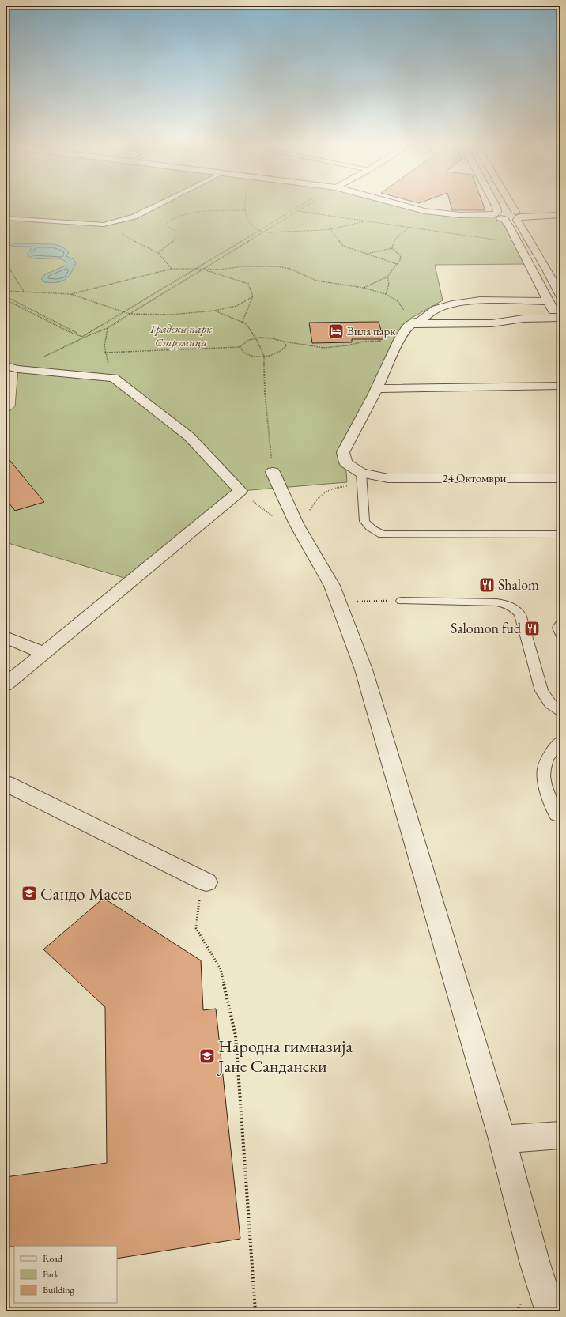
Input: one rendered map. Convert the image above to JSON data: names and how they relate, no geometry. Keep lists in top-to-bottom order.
{
  "streets": {
    "street": ["24 Октомври"]
  },
  "parks": ["Градски парк Струмица"],
  "places": {
    "hotel": ["Вила парк"],
    "restaurant": ["Shalom", "Salomon fud"],
    "school or university": ["Сандо Масев", "Народна гимназија Јане Сандански"]
  },
  "legend": ["Road", "Park", "Building"]
}
